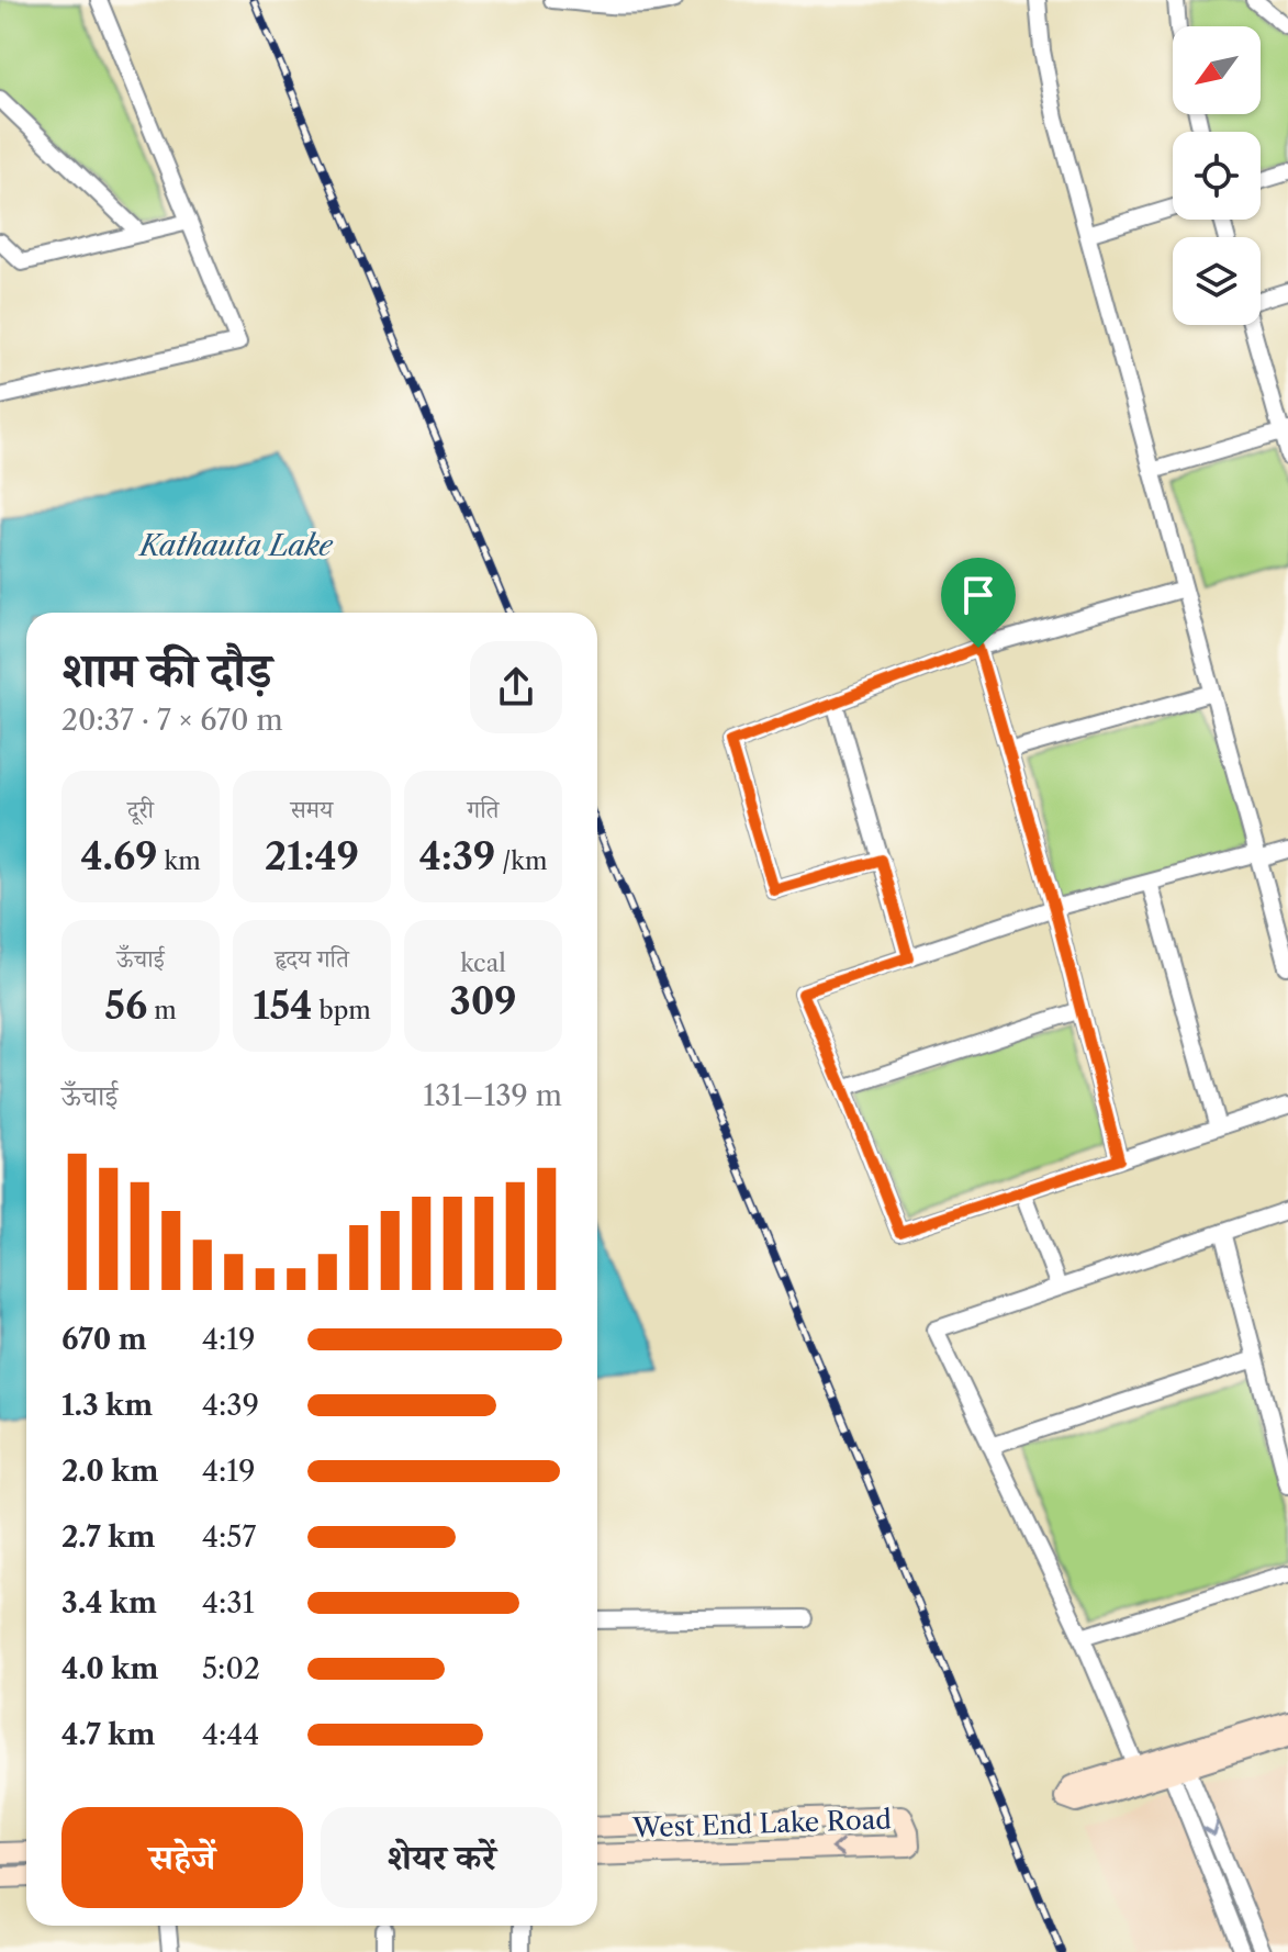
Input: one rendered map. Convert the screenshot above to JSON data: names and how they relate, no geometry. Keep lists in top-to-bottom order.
{
  "streets": {
    "street": ["West End Lake Road"]
  },
  "water": ["Kathauta Lake"],
  "north": "bottom left",
  "page": {
    "heading": ["शाम की दौड़", "20:37 · 7 × 670 m"],
    "stats": [
      ["दूरी", "4.69 km"],
      ["समय", "21:49"],
      ["गति", "4:39 /km"],
      ["ऊँचाई", "56 m"],
      ["हृदय गति", "154 bpm"],
      ["kcal", "309"]
    ],
    "chart": ["ऊँचाई", "131–139 m"],
    "list": [
      {
        "name": "670 m",
        "note": "4:19"
      },
      {
        "name": "1.3 km",
        "note": "4:39"
      },
      {
        "name": "2.0 km",
        "note": "4:19"
      },
      {
        "name": "2.7 km",
        "note": "4:57"
      },
      {
        "name": "3.4 km",
        "note": "4:31"
      },
      {
        "name": "4.0 km",
        "note": "5:02"
      },
      {
        "name": "4.7 km",
        "note": "4:44"
      }
    ],
    "buttons": ["सहेजें", "शेयर करें"]
  }
}
